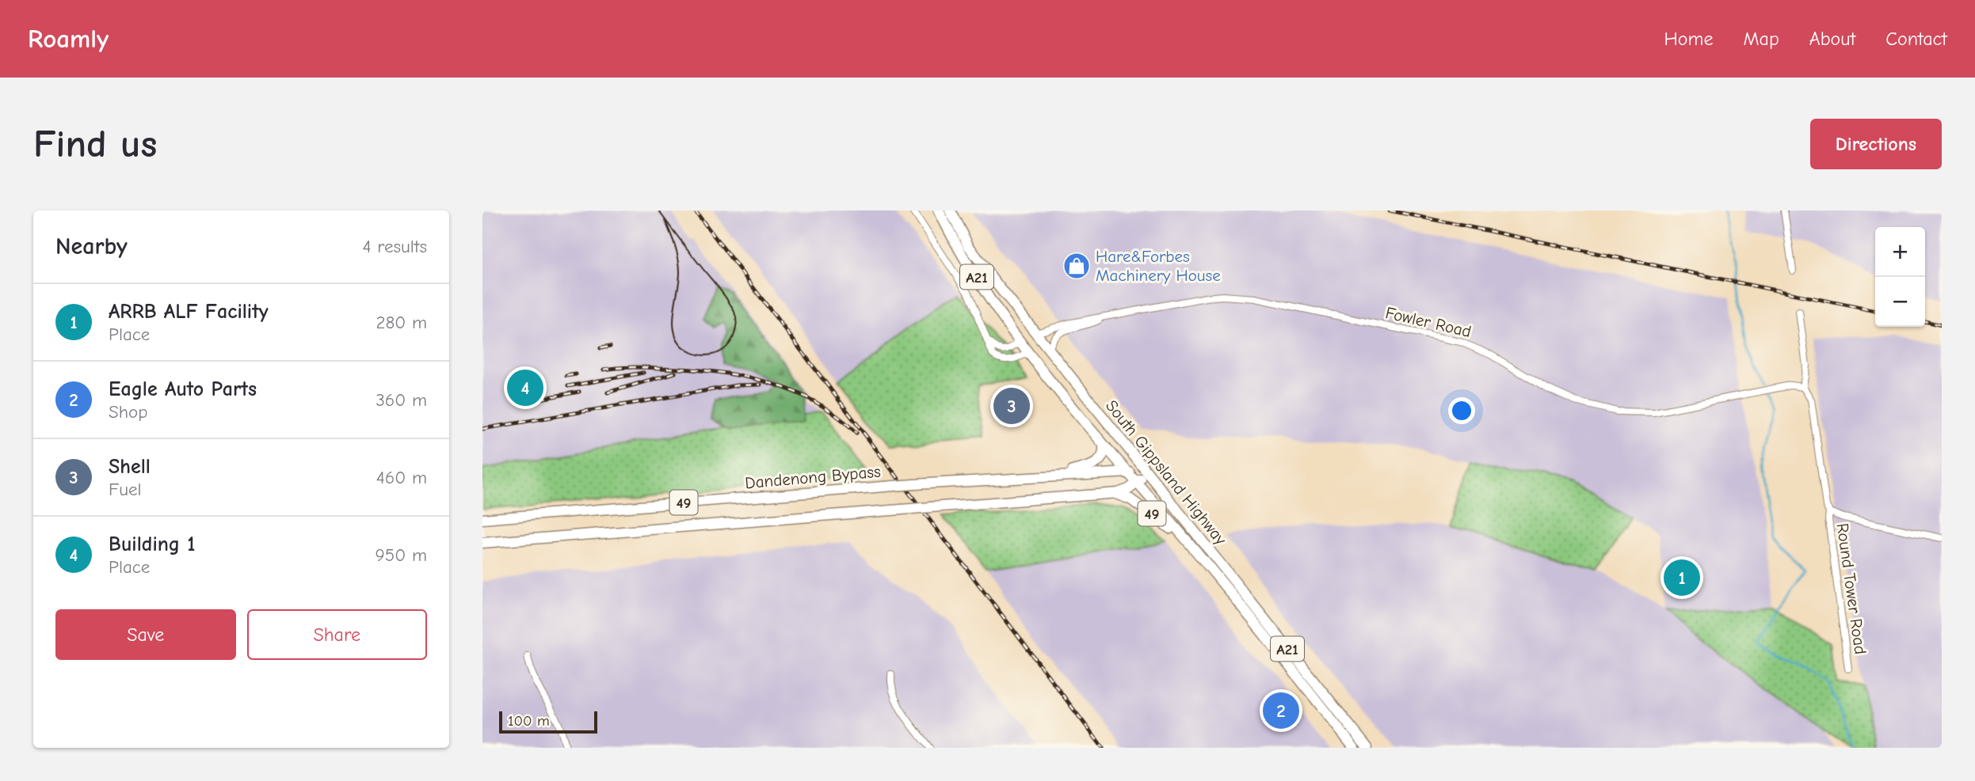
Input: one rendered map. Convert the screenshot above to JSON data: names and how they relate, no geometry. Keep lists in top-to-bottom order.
{
  "streets": {
    "highway": [
      "A21",
      "South Gippsland Highway",
      "Dandenong Bypass",
      "49"
    ],
    "street": ["Fowler Road", "Round Tower Road"]
  },
  "crossings": [
    ["Fowler Road", "South Gippsland Highway"],
    ["Fowler Road", "Round Tower Road"],
    ["South Gippsland Highway", "Dandenong Bypass"],
    ["South Gippsland Highway", "49"],
    ["Dandenong Bypass", "49"]
  ],
  "places": {
    "shop": ["Hare&Forbes Machinery House"]
  },
  "scale_bar": "100 m",
  "page": {
    "header": "Roamly",
    "nav": [
      "Home",
      "Map",
      "About",
      "Contact"
    ],
    "buttons": [
      "Directions",
      ["Save", "Share"]
    ],
    "title": "Find us",
    "heading": ["Nearby", "4 results"],
    "map_buttons": ["+", "−"],
    "list": [
      {
        "mark": "1",
        "name": "ARRB ALF Facility",
        "note": "Place",
        "value": "280 m"
      },
      {
        "mark": "2",
        "name": "Eagle Auto Parts",
        "note": "Shop",
        "value": "360 m"
      },
      {
        "mark": "3",
        "name": "Shell",
        "note": "Fuel",
        "value": "460 m"
      },
      {
        "mark": "4",
        "name": "Building 1",
        "note": "Place",
        "value": "950 m"
      }
    ],
    "pins": [
      "4",
      "3",
      "1",
      "2"
    ],
    "scale": "100 m"
  }
}
